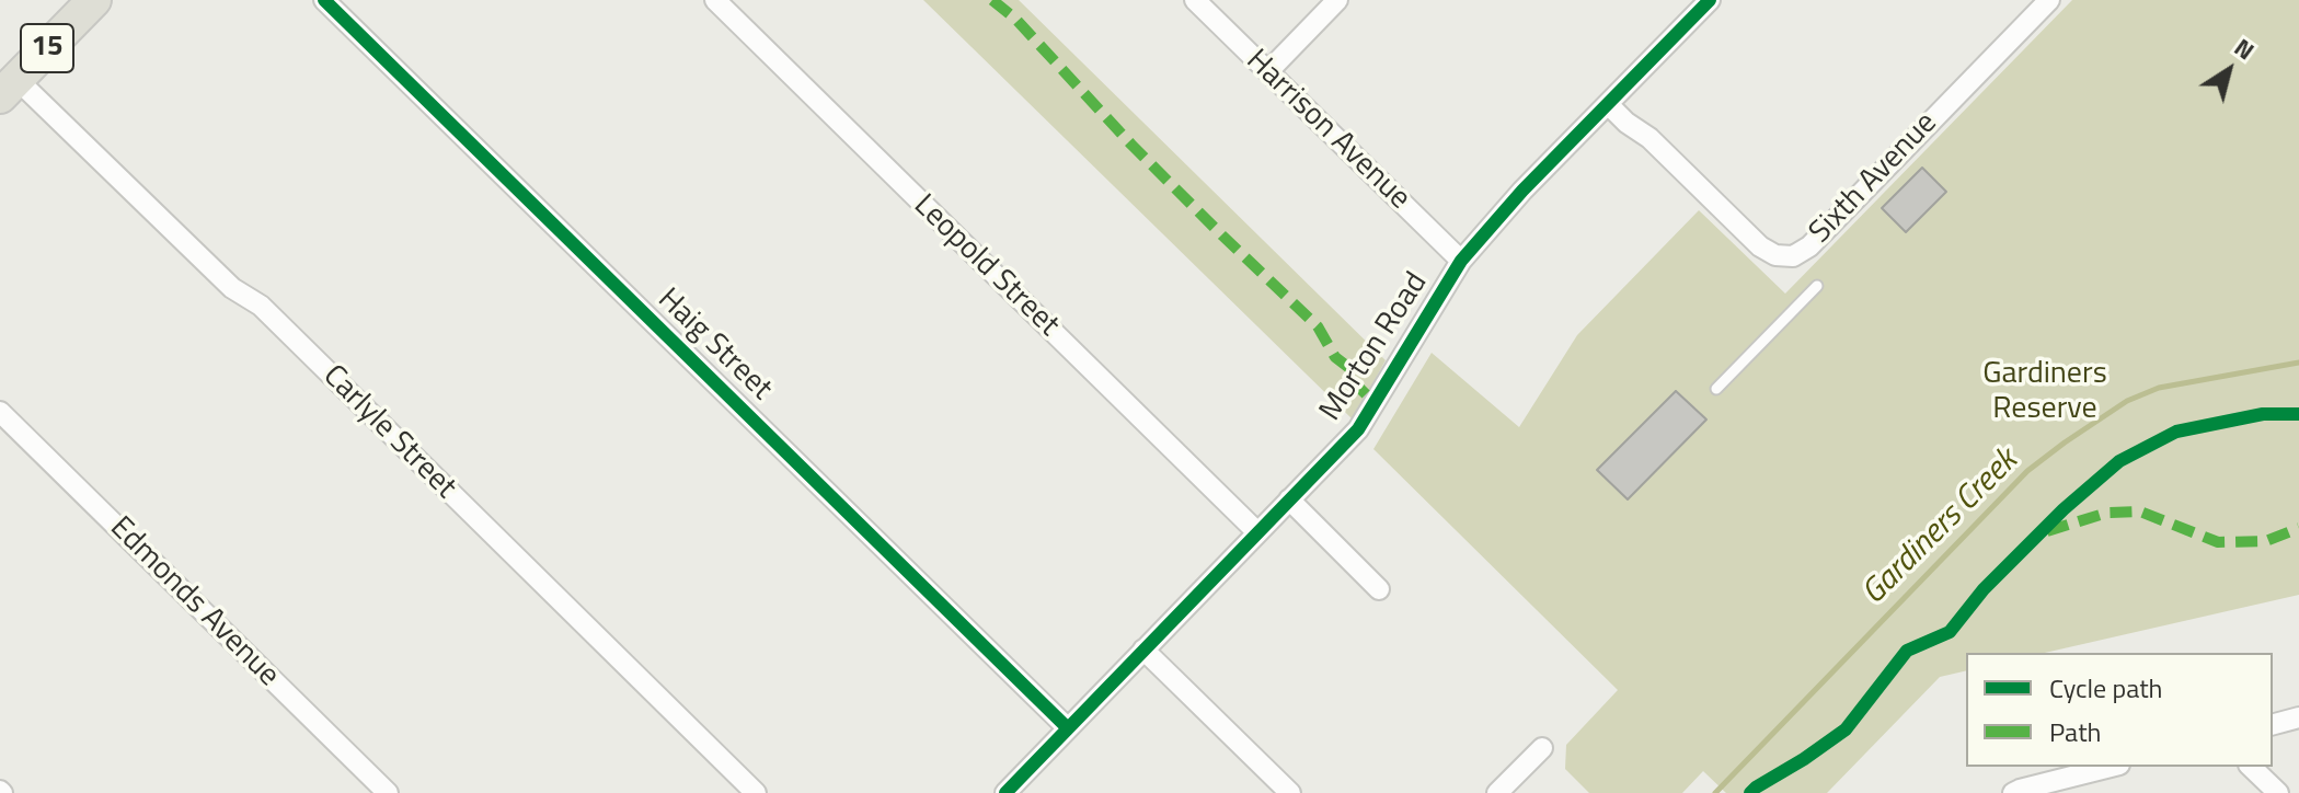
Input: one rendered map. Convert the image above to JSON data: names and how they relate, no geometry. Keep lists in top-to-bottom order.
{
  "streets": {
    "highway": ["15"],
    "street": [
      "Harrison Avenue",
      "Sixth Avenue",
      "Leopold Street",
      "Haig Street",
      "Morton Road",
      "Carlyle Street",
      "Edmonds Avenue"
    ]
  },
  "crossings": [
    ["15", "Carlyle Street"],
    ["Harrison Avenue", "Morton Road"],
    ["Sixth Avenue", "Morton Road"],
    ["Leopold Street", "Morton Road"],
    ["Haig Street", "Morton Road"]
  ],
  "water": ["Gardiners Creek"],
  "parks": ["Gardiners Reserve"],
  "legend": ["Cycle path", "Path"],
  "north": "top right"
}
